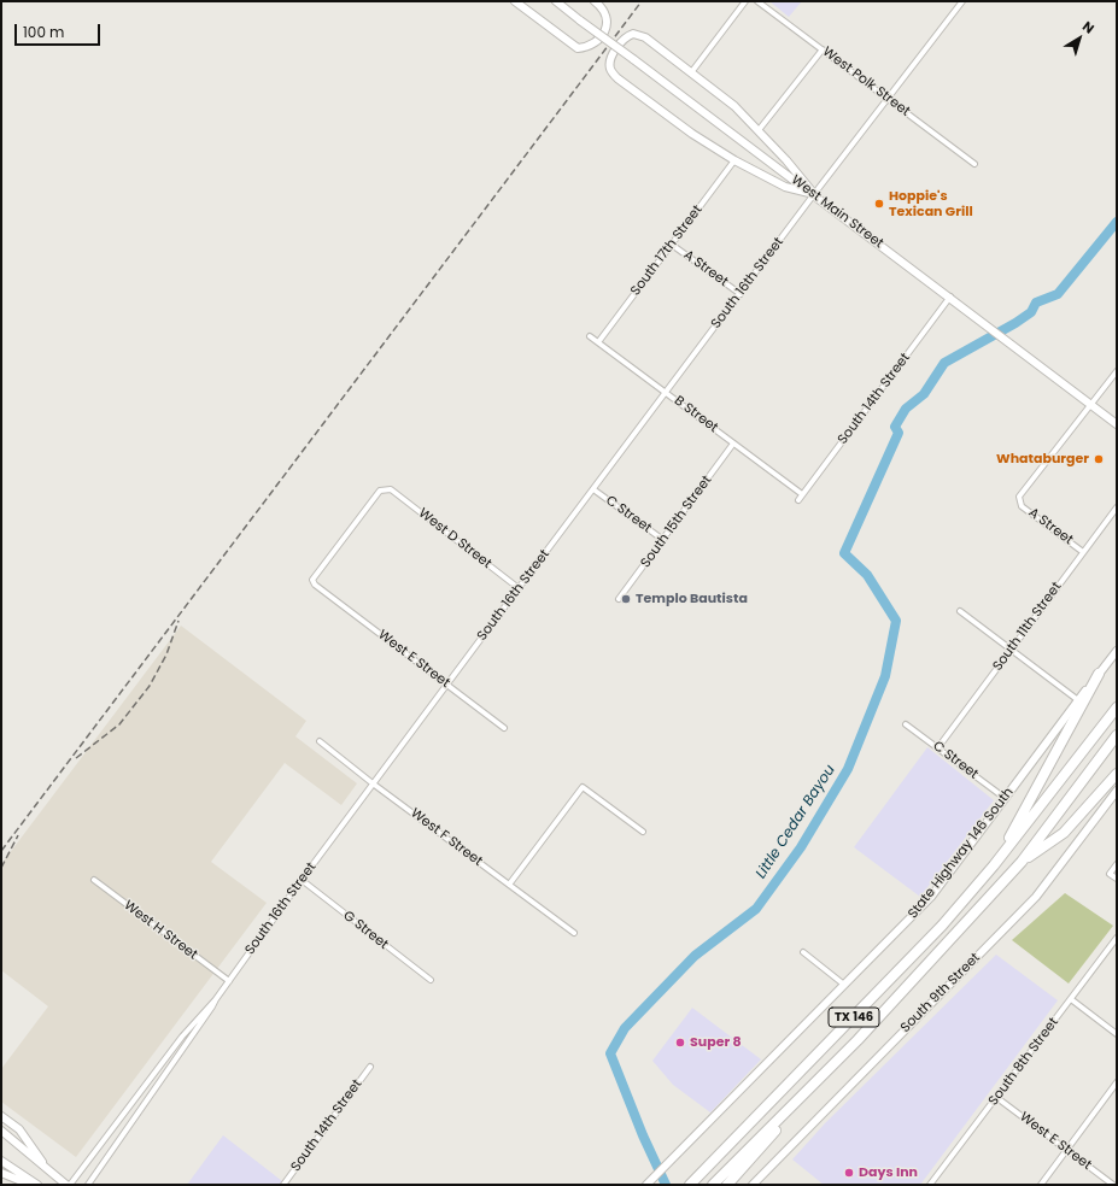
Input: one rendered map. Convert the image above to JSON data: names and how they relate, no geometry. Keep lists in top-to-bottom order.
{
  "streets": {
    "highway": ["TX 146"],
    "main road": ["West Main Street", "State Highway 146 South", "South 9th Street"],
    "street": [
      "West Polk Street",
      "South 17th Street",
      "A Street",
      "South 16th Street",
      "South 14th Street",
      "B Street",
      "C Street",
      "South 15th Street",
      "West D Street",
      "South 11th Street",
      "West E Street",
      "West F Street",
      "West H Street",
      "G Street",
      "South 8th Street"
    ]
  },
  "crossings": [
    ["West Polk Street", "South 16th Street"],
    ["West Main Street", "A Street"],
    ["West Main Street", "South 16th Street"],
    ["West Main Street", "South 14th Street"],
    ["South 17th Street", "A Street"],
    ["South 17th Street", "B Street"],
    ["A Street", "South 16th Street"],
    ["A Street", "South 11th Street"],
    ["South 16th Street", "B Street"],
    ["South 16th Street", "C Street"],
    ["South 16th Street", "West D Street"],
    ["South 16th Street", "West E Street"],
    ["South 16th Street", "West F Street"],
    ["South 16th Street", "West H Street"],
    ["South 16th Street", "G Street"],
    ["South 14th Street", "B Street"],
    ["B Street", "South 15th Street"],
    ["C Street", "South 15th Street"],
    ["C Street", "South 11th Street"],
    ["C Street", "State Highway 146 South"],
    ["West D Street", "West E Street"],
    ["West E Street", "South 8th Street"]
  ],
  "water": ["Little Cedar Bayou"],
  "places": [
    "Hoppie's Texican Grill",
    "Whataburger",
    "Templo Bautista",
    "Super 8",
    "Days Inn"
  ],
  "scale_bar": "100 m",
  "north": "top right"
}
